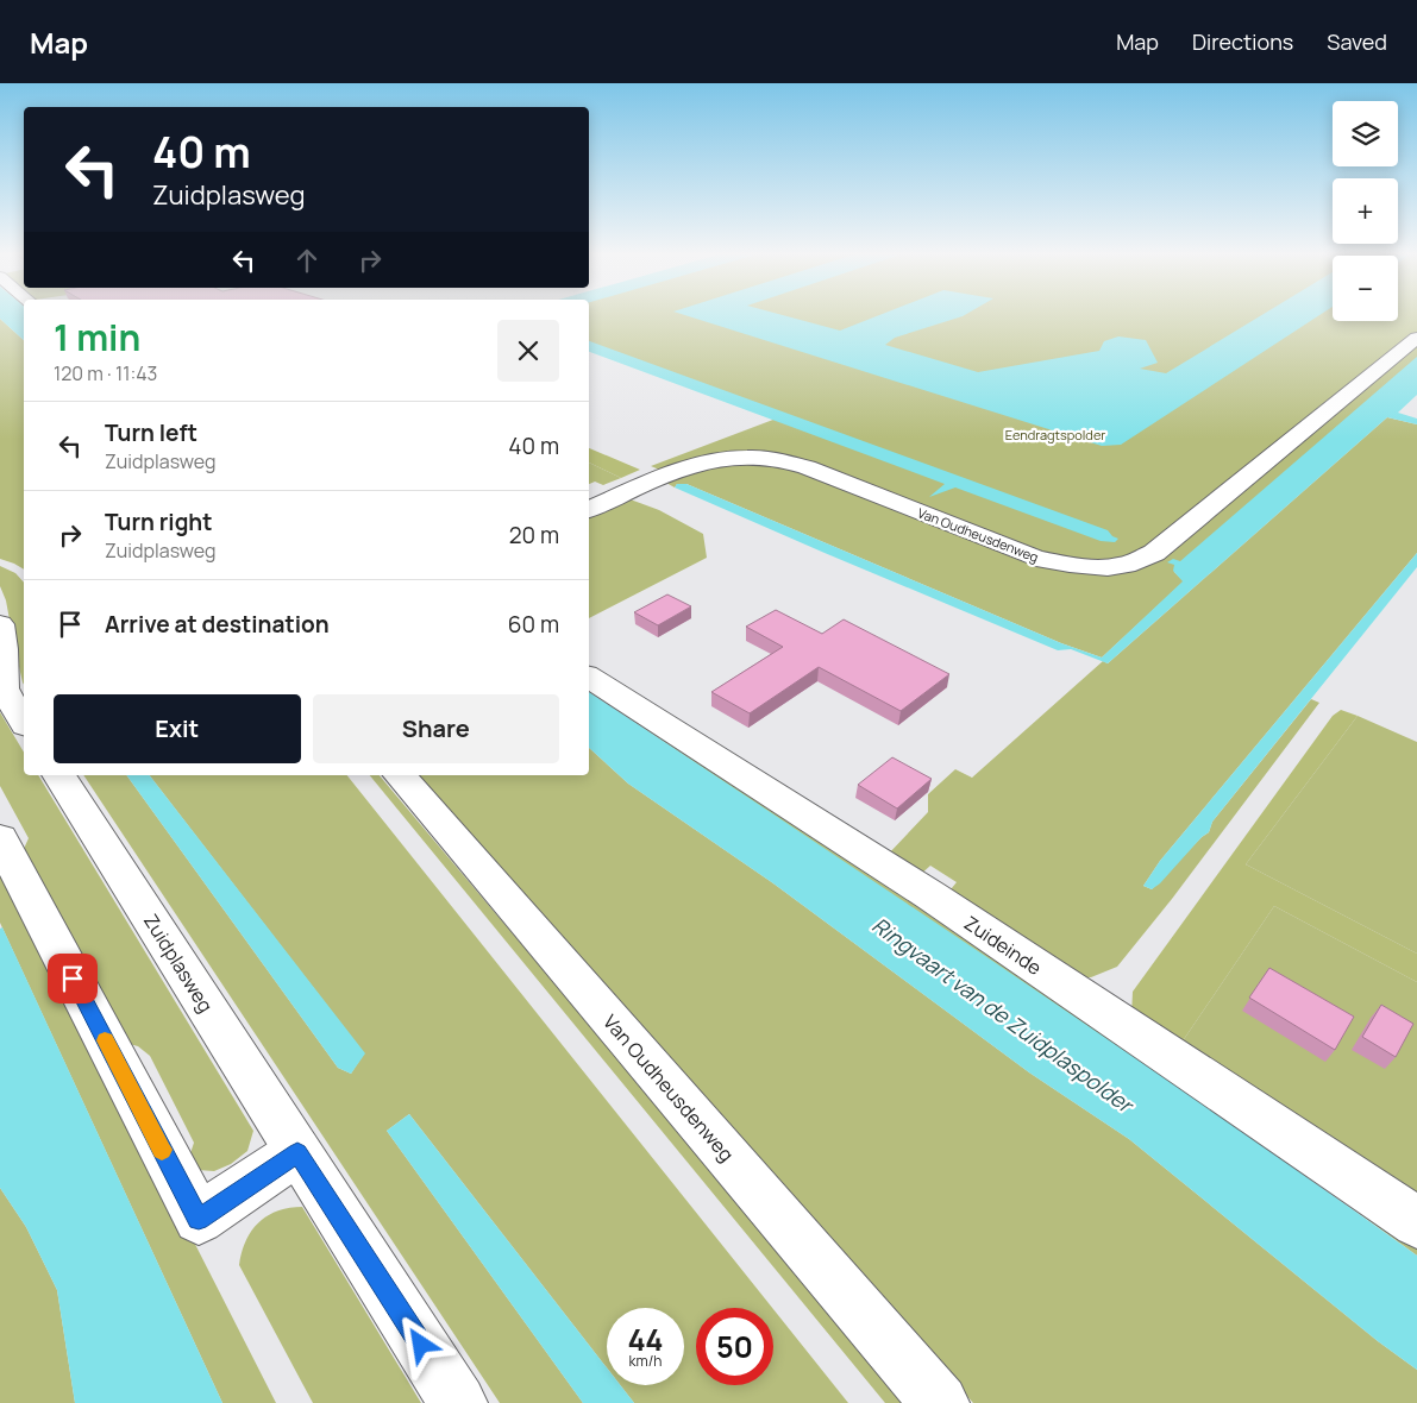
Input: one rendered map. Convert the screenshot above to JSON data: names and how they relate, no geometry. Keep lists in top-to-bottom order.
{
  "streets": {
    "street": ["Van Oudheusdenweg", "Zuideinde", "Zuidplasweg"]
  },
  "water": ["Ringvaart van de Zuidplaspolder"],
  "parks": ["Eendragtspolder"],
  "page": {
    "header": "Map",
    "nav": ["Map", "Directions", "Saved"],
    "map_buttons": ["+", "−"],
    "turn": ["40 m", "Zuidplasweg"],
    "heading": ["1 min", "120 m · 11:43"],
    "list": [
      {
        "name": "Turn left",
        "note": "Zuidplasweg",
        "value": "40 m"
      },
      {
        "name": "Turn right",
        "note": "Zuidplasweg",
        "value": "20 m"
      },
      {
        "name": "Arrive at destination",
        "value": "60 m"
      }
    ],
    "buttons": ["Exit", "Share"],
    "speed": "44 km/h",
    "limit": "50"
  }
}
